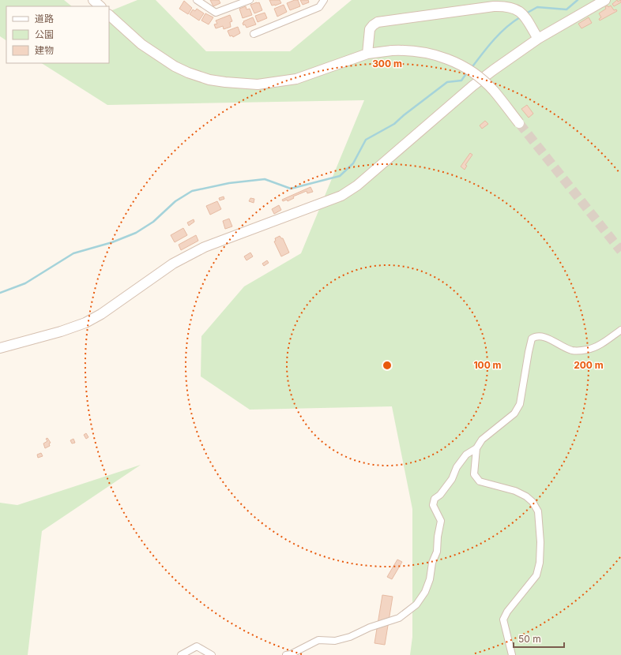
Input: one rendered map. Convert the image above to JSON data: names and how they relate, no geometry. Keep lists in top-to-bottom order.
{
  "legend": ["道路", "公園", "建物"],
  "scale_bar": "50 m",
  "rings": ["300 m", "100 m", "200 m"]
}
